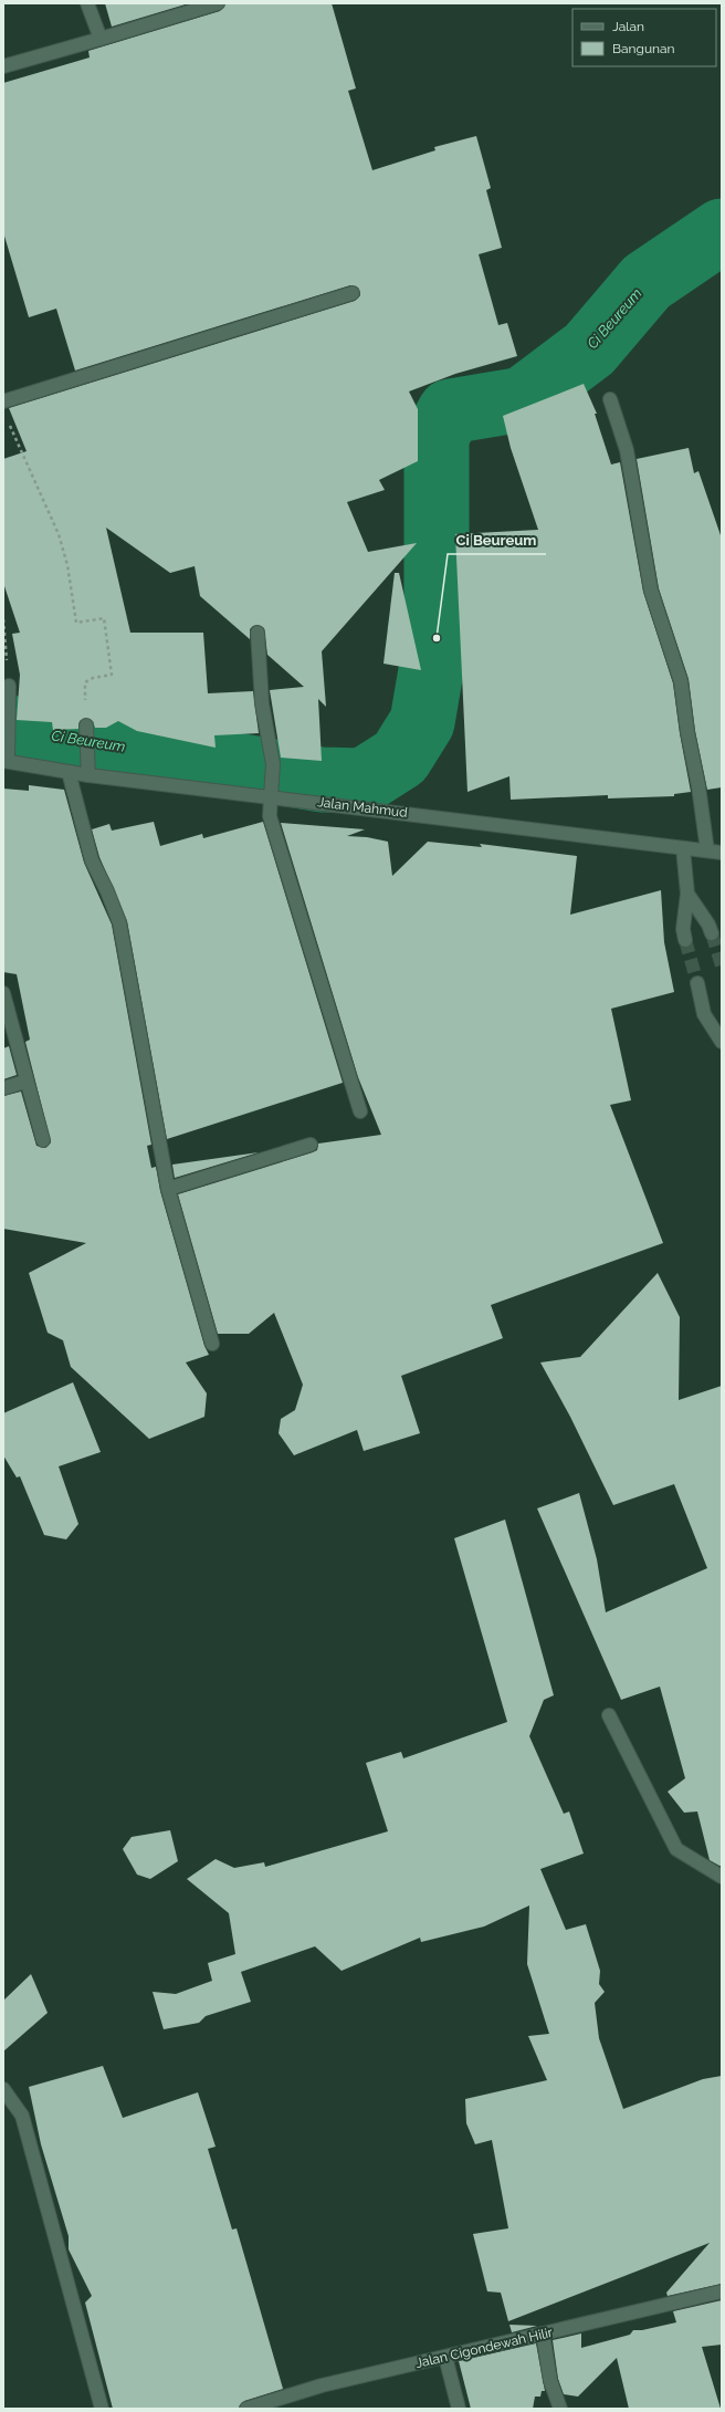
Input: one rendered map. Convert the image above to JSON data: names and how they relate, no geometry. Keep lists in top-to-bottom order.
{
  "streets": {
    "street": ["Jalan Mahmud", "Jalan Cigondewah Hilir"]
  },
  "water": ["Ci Beureum"],
  "places": ["Ci Beureum"],
  "legend": ["Jalan", "Bangunan"]
}
